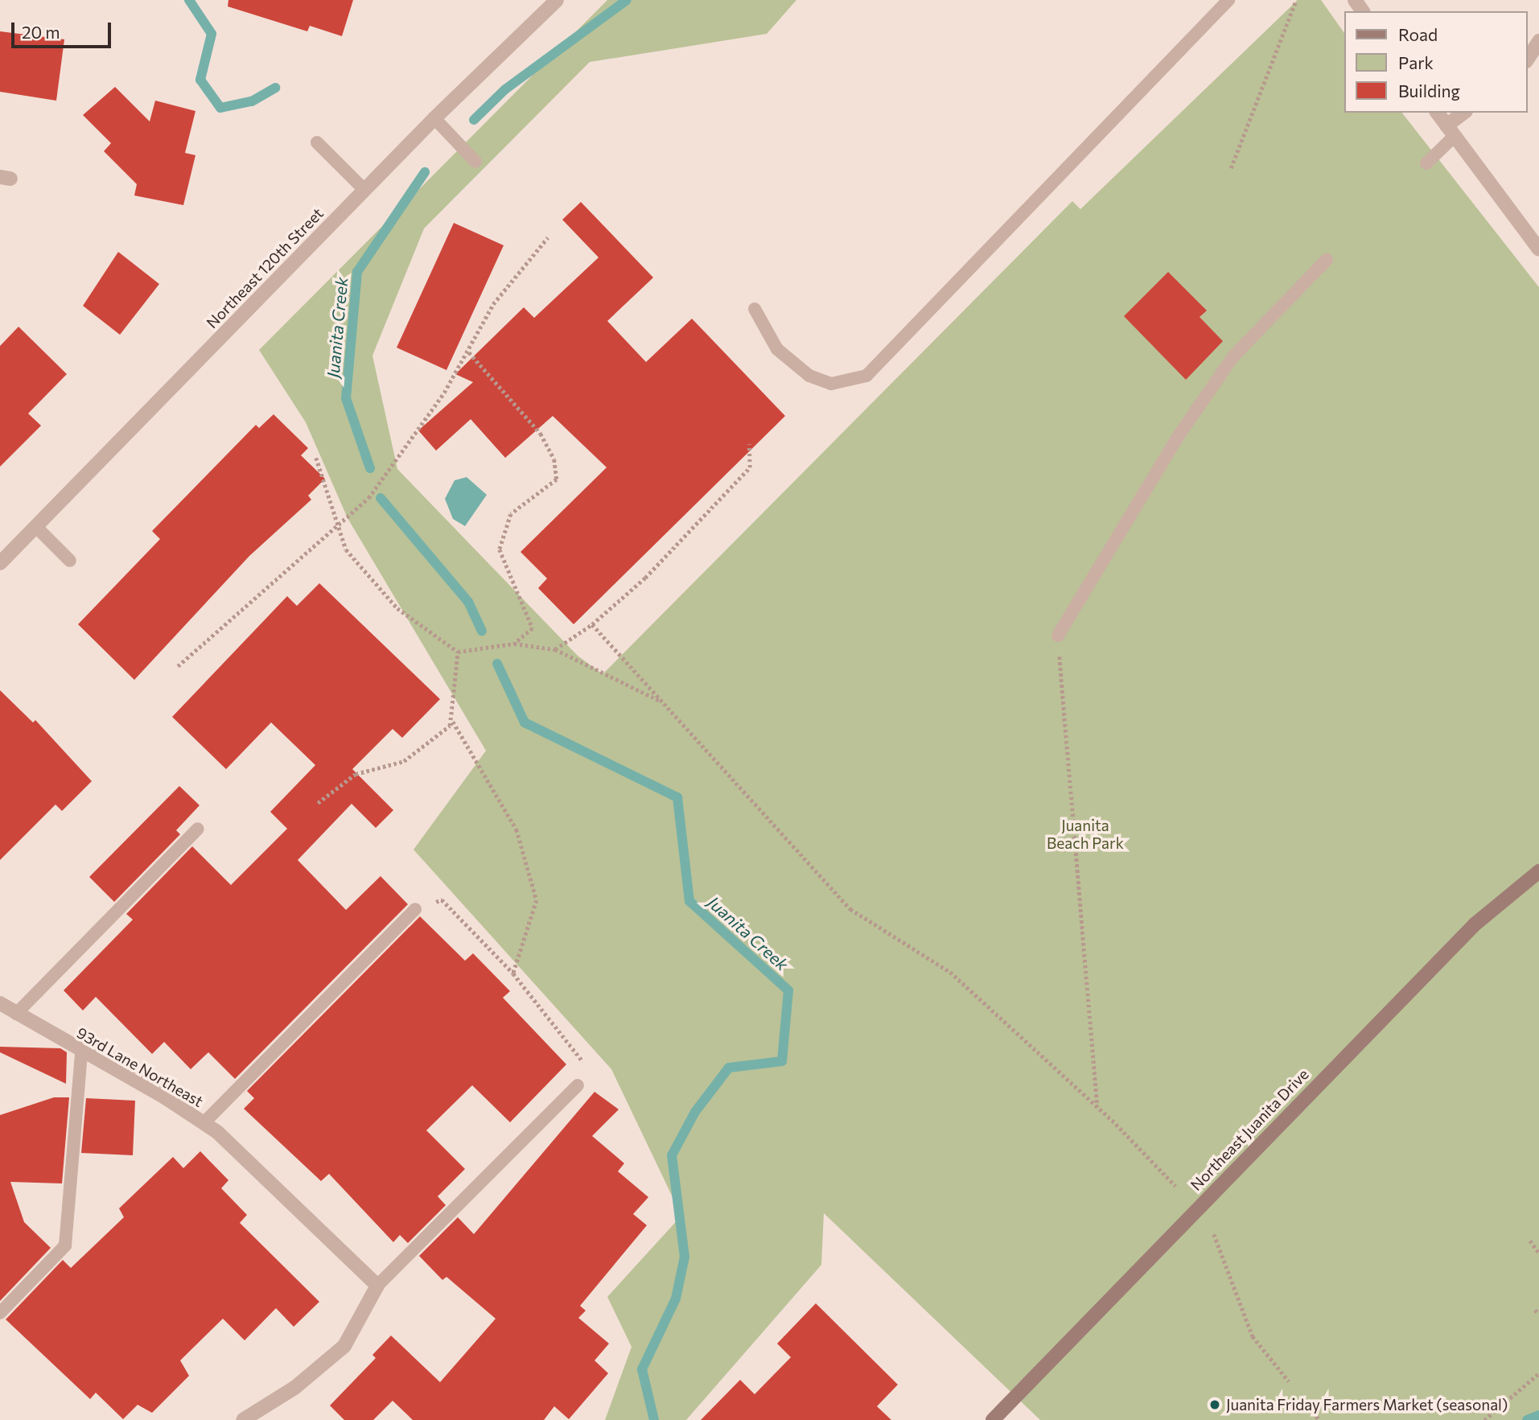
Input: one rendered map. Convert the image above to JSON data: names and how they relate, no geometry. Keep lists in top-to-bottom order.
{
  "streets": {
    "main road": ["Northeast Juanita Drive"],
    "street": ["Northeast 120th Street", "93rd Lane Northeast"]
  },
  "water": ["Juanita Creek"],
  "parks": ["Juanita Beach Park"],
  "places": ["Juanita Friday Farmers Market (seasonal)"],
  "legend": ["Road", "Park", "Building"],
  "scale_bar": "20 m"
}
